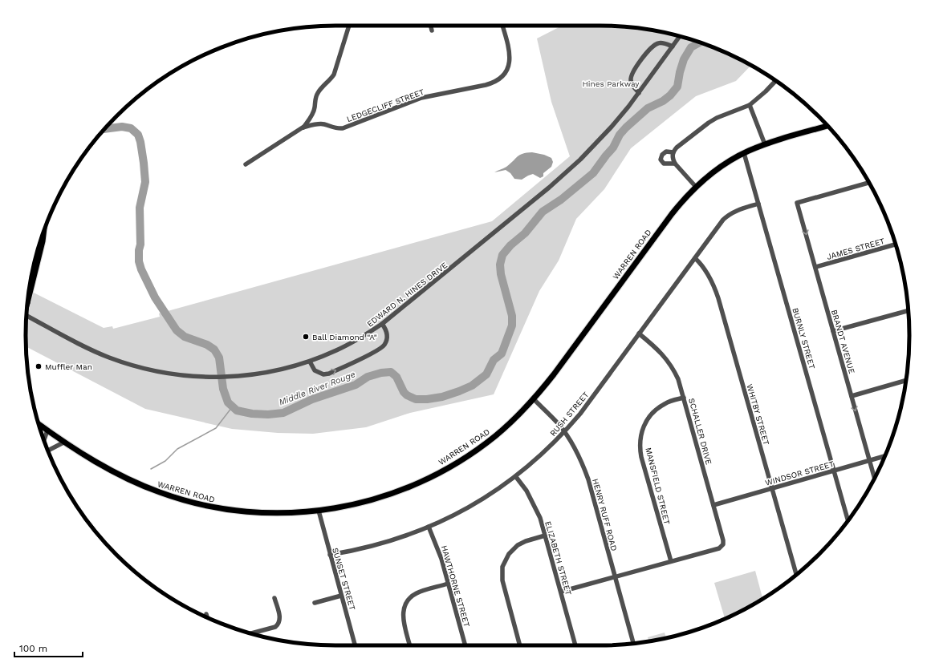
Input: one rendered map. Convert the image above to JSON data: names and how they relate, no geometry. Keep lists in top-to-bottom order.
{
  "streets": {
    "main road": ["WARREN ROAD"],
    "street": [
      "LEDGECLIFF STREET",
      "JAMES STREET",
      "EDWARD N. HINES DRIVE",
      "BURNLY STREET",
      "BRANDT AVENUE",
      "RUSH STREET",
      "WHITBY STREET",
      "SCHALLER DRIVE",
      "WINDSOR STREET",
      "MANSFIELD STREET",
      "HENRY RUFF ROAD",
      "ELIZABETH STREET",
      "SUNSET STREET",
      "HAWTHORNE STREET"
    ]
  },
  "crossings": [
    ["JAMES STREET", "BRANDT AVENUE"],
    ["WARREN ROAD", "BURNLY STREET"],
    ["WARREN ROAD", "HENRY RUFF ROAD"],
    ["WARREN ROAD", "SUNSET STREET"],
    ["BURNLY STREET", "RUSH STREET"],
    ["BURNLY STREET", "WINDSOR STREET"],
    ["BRANDT AVENUE", "WINDSOR STREET"],
    ["RUSH STREET", "WHITBY STREET"],
    ["RUSH STREET", "SCHALLER DRIVE"],
    ["RUSH STREET", "HENRY RUFF ROAD"],
    ["RUSH STREET", "ELIZABETH STREET"],
    ["RUSH STREET", "SUNSET STREET"],
    ["RUSH STREET", "HAWTHORNE STREET"],
    ["WHITBY STREET", "WINDSOR STREET"],
    ["SCHALLER DRIVE", "WINDSOR STREET"],
    ["SCHALLER DRIVE", "MANSFIELD STREET"]
  ],
  "water": ["Middle River Rouge"],
  "parks": ["Hines Parkway"],
  "places": ["Ball Diamond \"A\"", "Muffler Man"],
  "scale_bar": "100 m"
}
